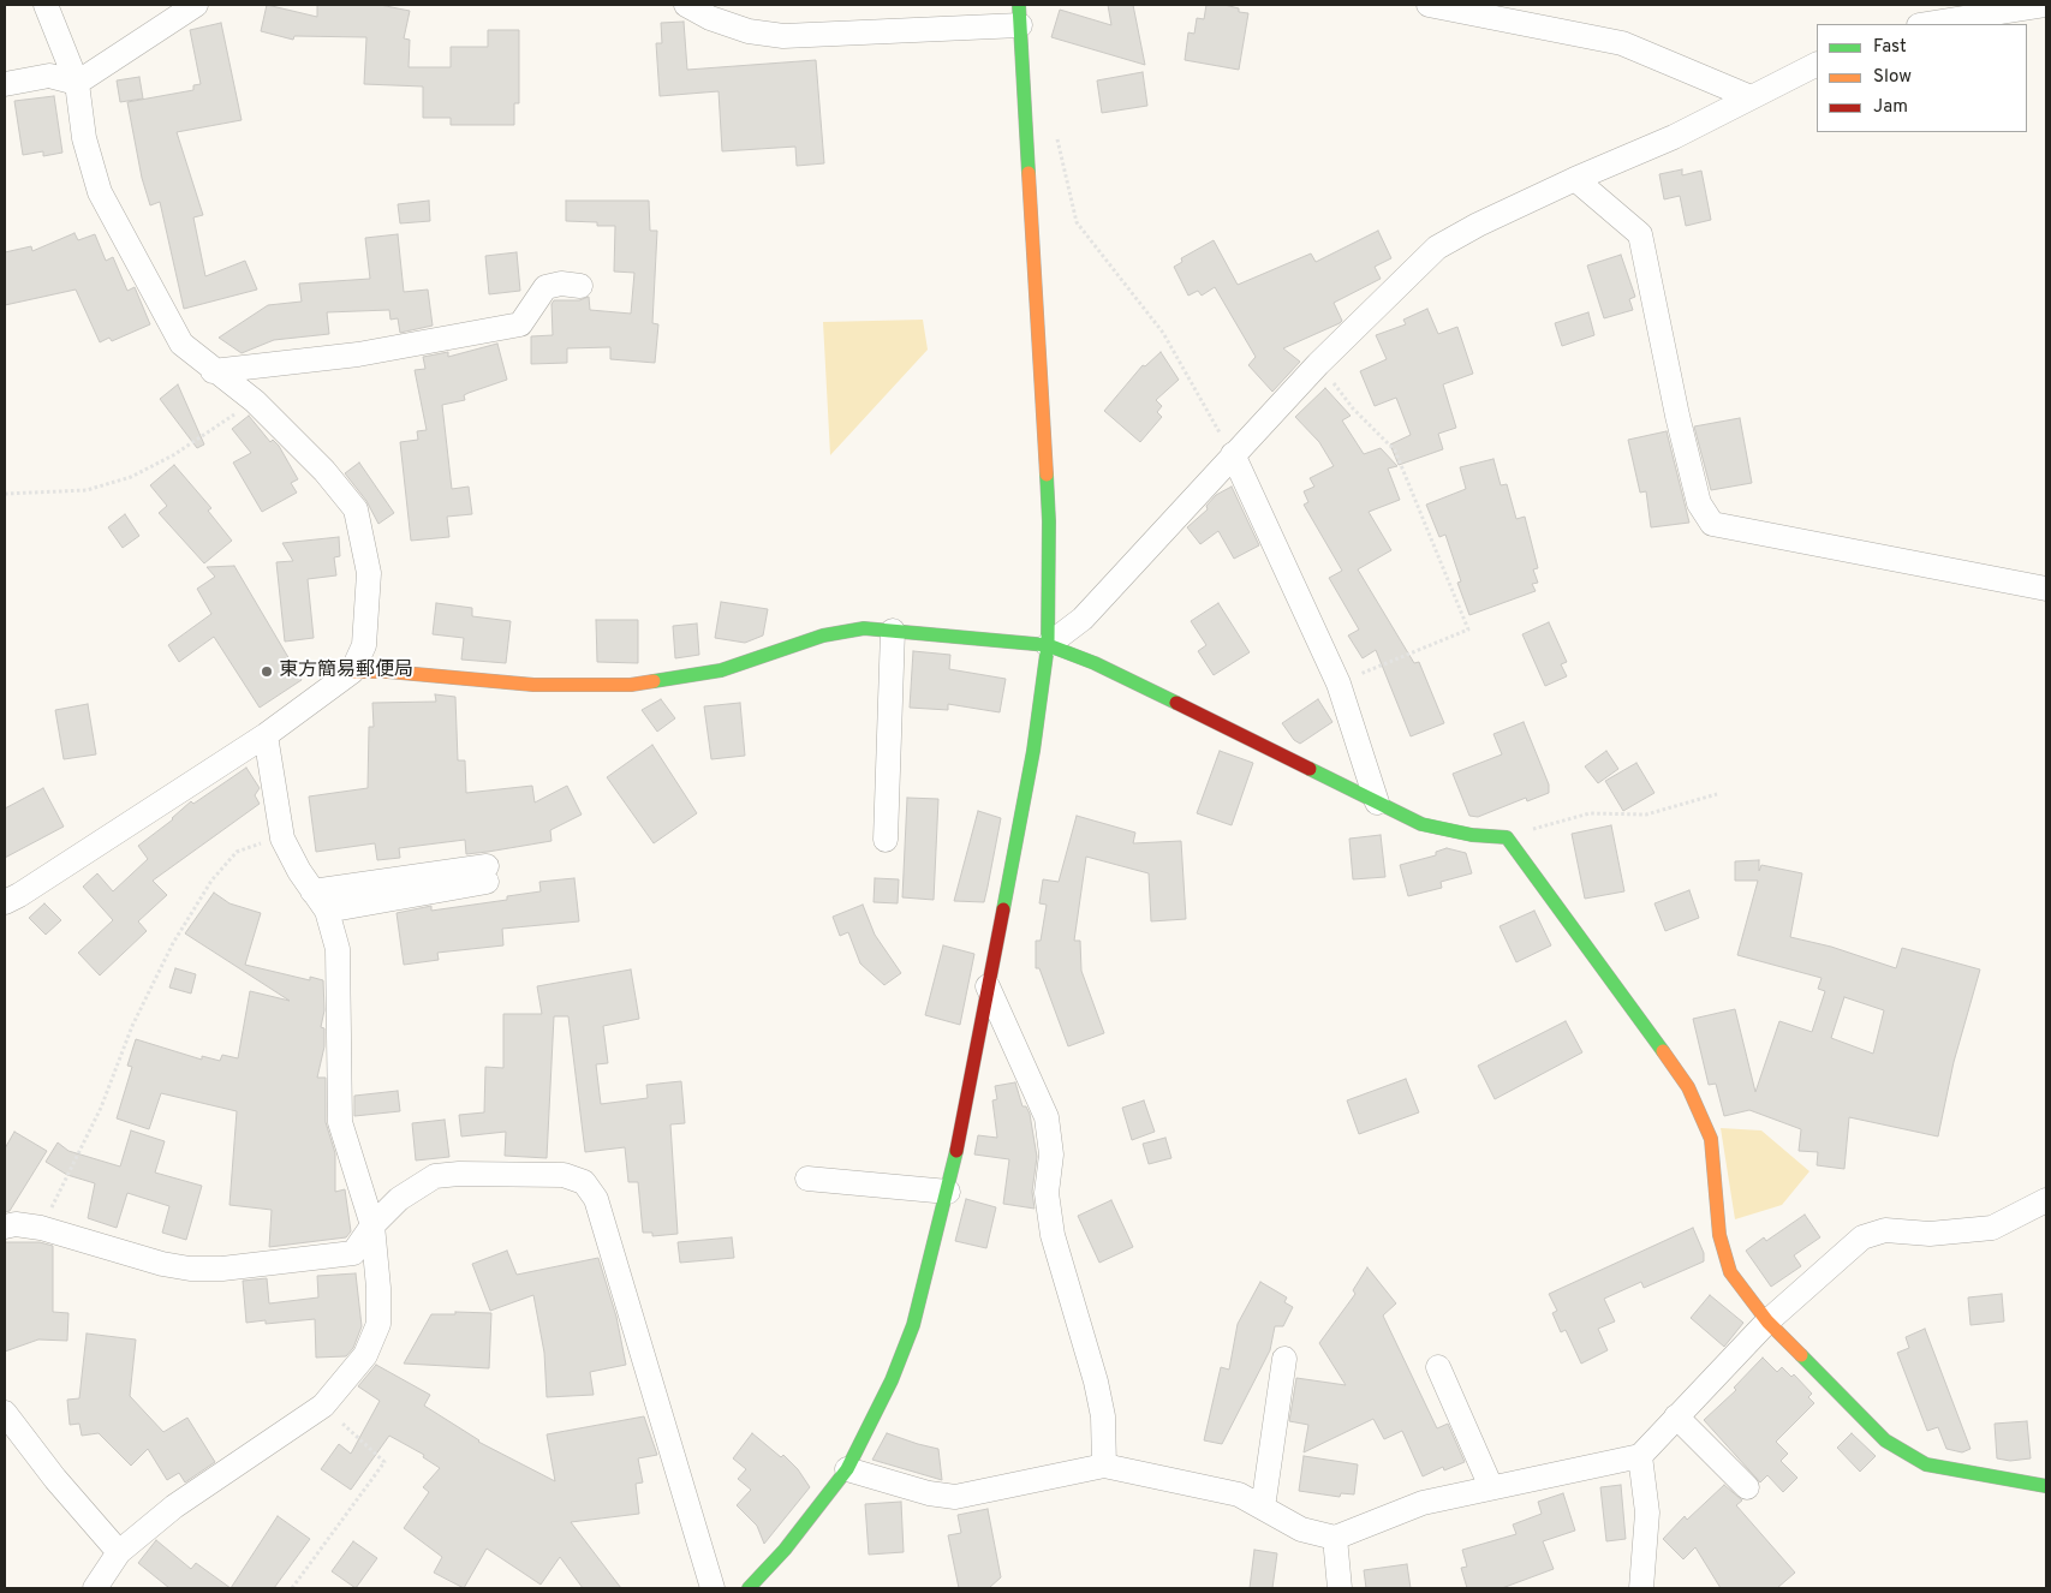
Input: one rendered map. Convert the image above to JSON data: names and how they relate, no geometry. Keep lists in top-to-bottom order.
{
  "places": ["東方簡易郵便局"],
  "legend": ["Fast", "Slow", "Jam"]
}
